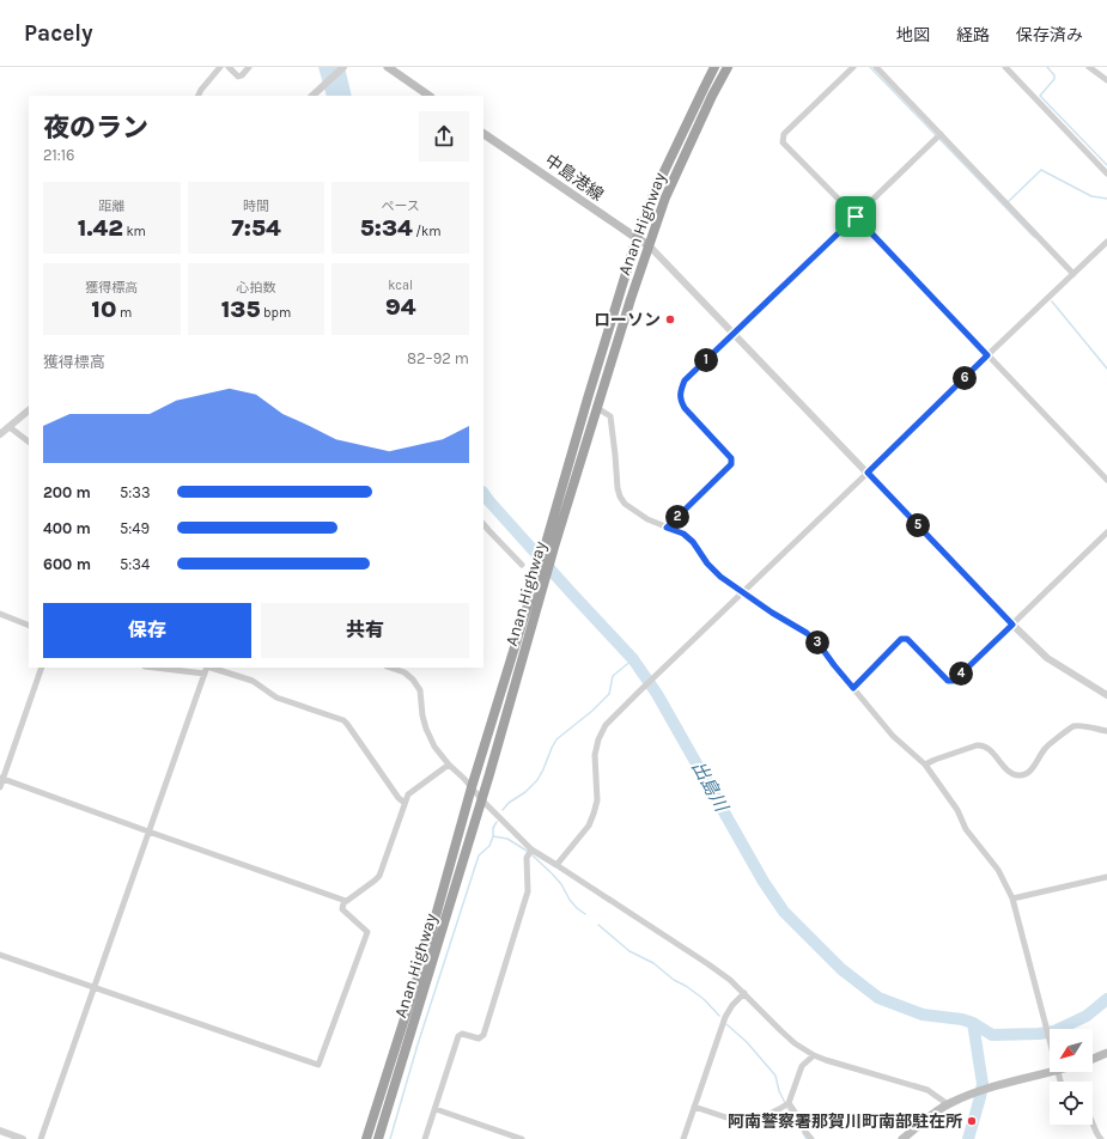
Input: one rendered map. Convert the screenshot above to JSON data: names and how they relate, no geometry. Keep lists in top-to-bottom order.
{
  "streets": {
    "highway": ["Anan Highway"],
    "main road": ["中島港線"]
  },
  "crossings": [
    ["中島港線", "Anan Highway"]
  ],
  "water": ["出島川"],
  "places": ["ローソン", "阿南警察署那賀川町南部駐在所"],
  "north": "bottom left",
  "page": {
    "header": "Pacely",
    "nav": ["地図", "経路", "保存済み"],
    "heading": ["夜のラン", "21:16"],
    "stats": [
      ["距離", "1.42 km"],
      ["時間", "7:54"],
      ["ペース", "5:34 /km"],
      ["獲得標高", "10 m"],
      ["心拍数", "135 bpm"],
      ["kcal", "94"]
    ],
    "chart": ["獲得標高", "82–92 m"],
    "pins": [
      "1",
      "6",
      "2",
      "5",
      "3",
      "4"
    ],
    "list": [
      {
        "name": "200 m",
        "note": "5:33"
      },
      {
        "name": "400 m",
        "note": "5:49"
      },
      {
        "name": "600 m",
        "note": "5:34"
      }
    ],
    "buttons": ["保存", "共有"]
  }
}
